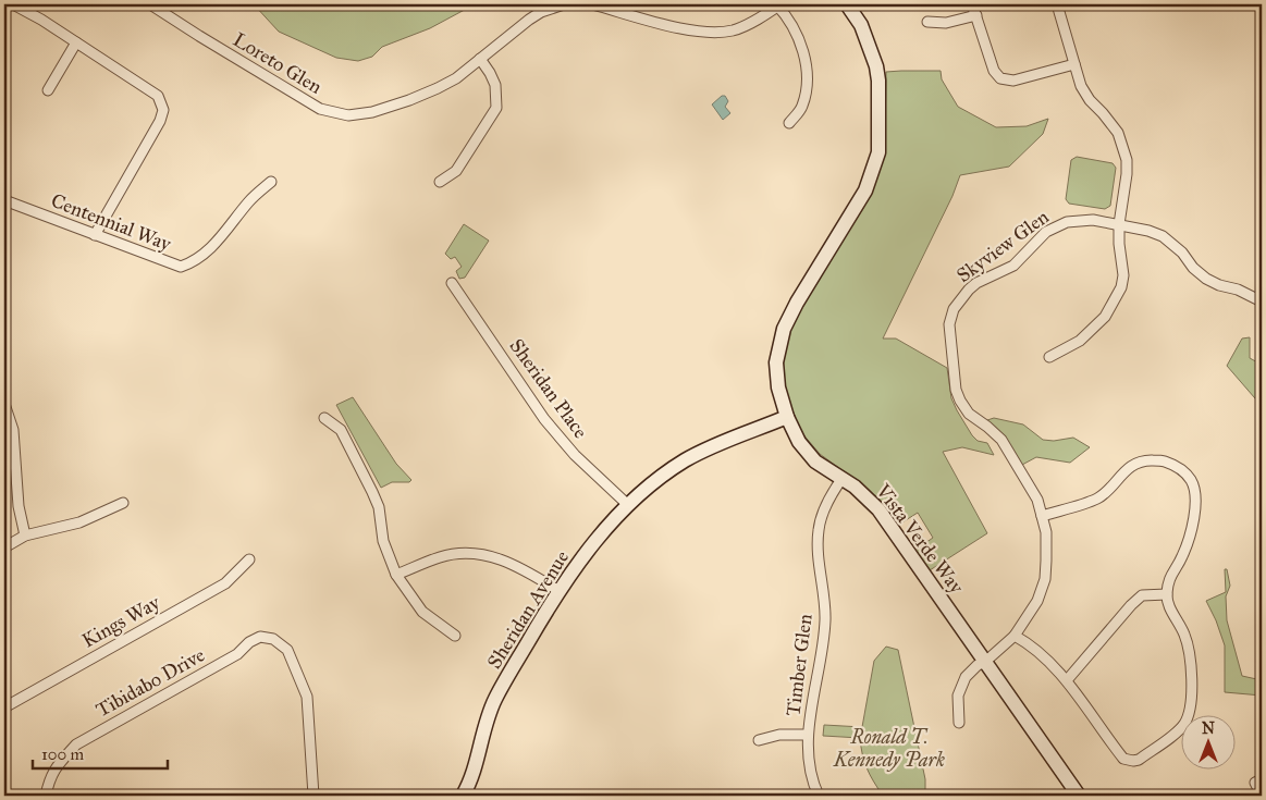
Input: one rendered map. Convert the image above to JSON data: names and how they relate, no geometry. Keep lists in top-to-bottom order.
{
  "streets": {
    "street": [
      "Loreto Glen",
      "Centennial Way",
      "Skyview Glen",
      "Sheridan Place",
      "Vista Verde Way",
      "Sheridan Avenue",
      "Kings Way",
      "Timber Glen",
      "Tibidabo Drive"
    ]
  },
  "crossings": [
    ["Skyview Glen", "Vista Verde Way"],
    ["Sheridan Place", "Sheridan Avenue"],
    ["Vista Verde Way", "Sheridan Avenue"],
    ["Vista Verde Way", "Timber Glen"]
  ],
  "parks": ["Ronald T. Kennedy Park"],
  "scale_bar": "100 m",
  "north": "top"
}
